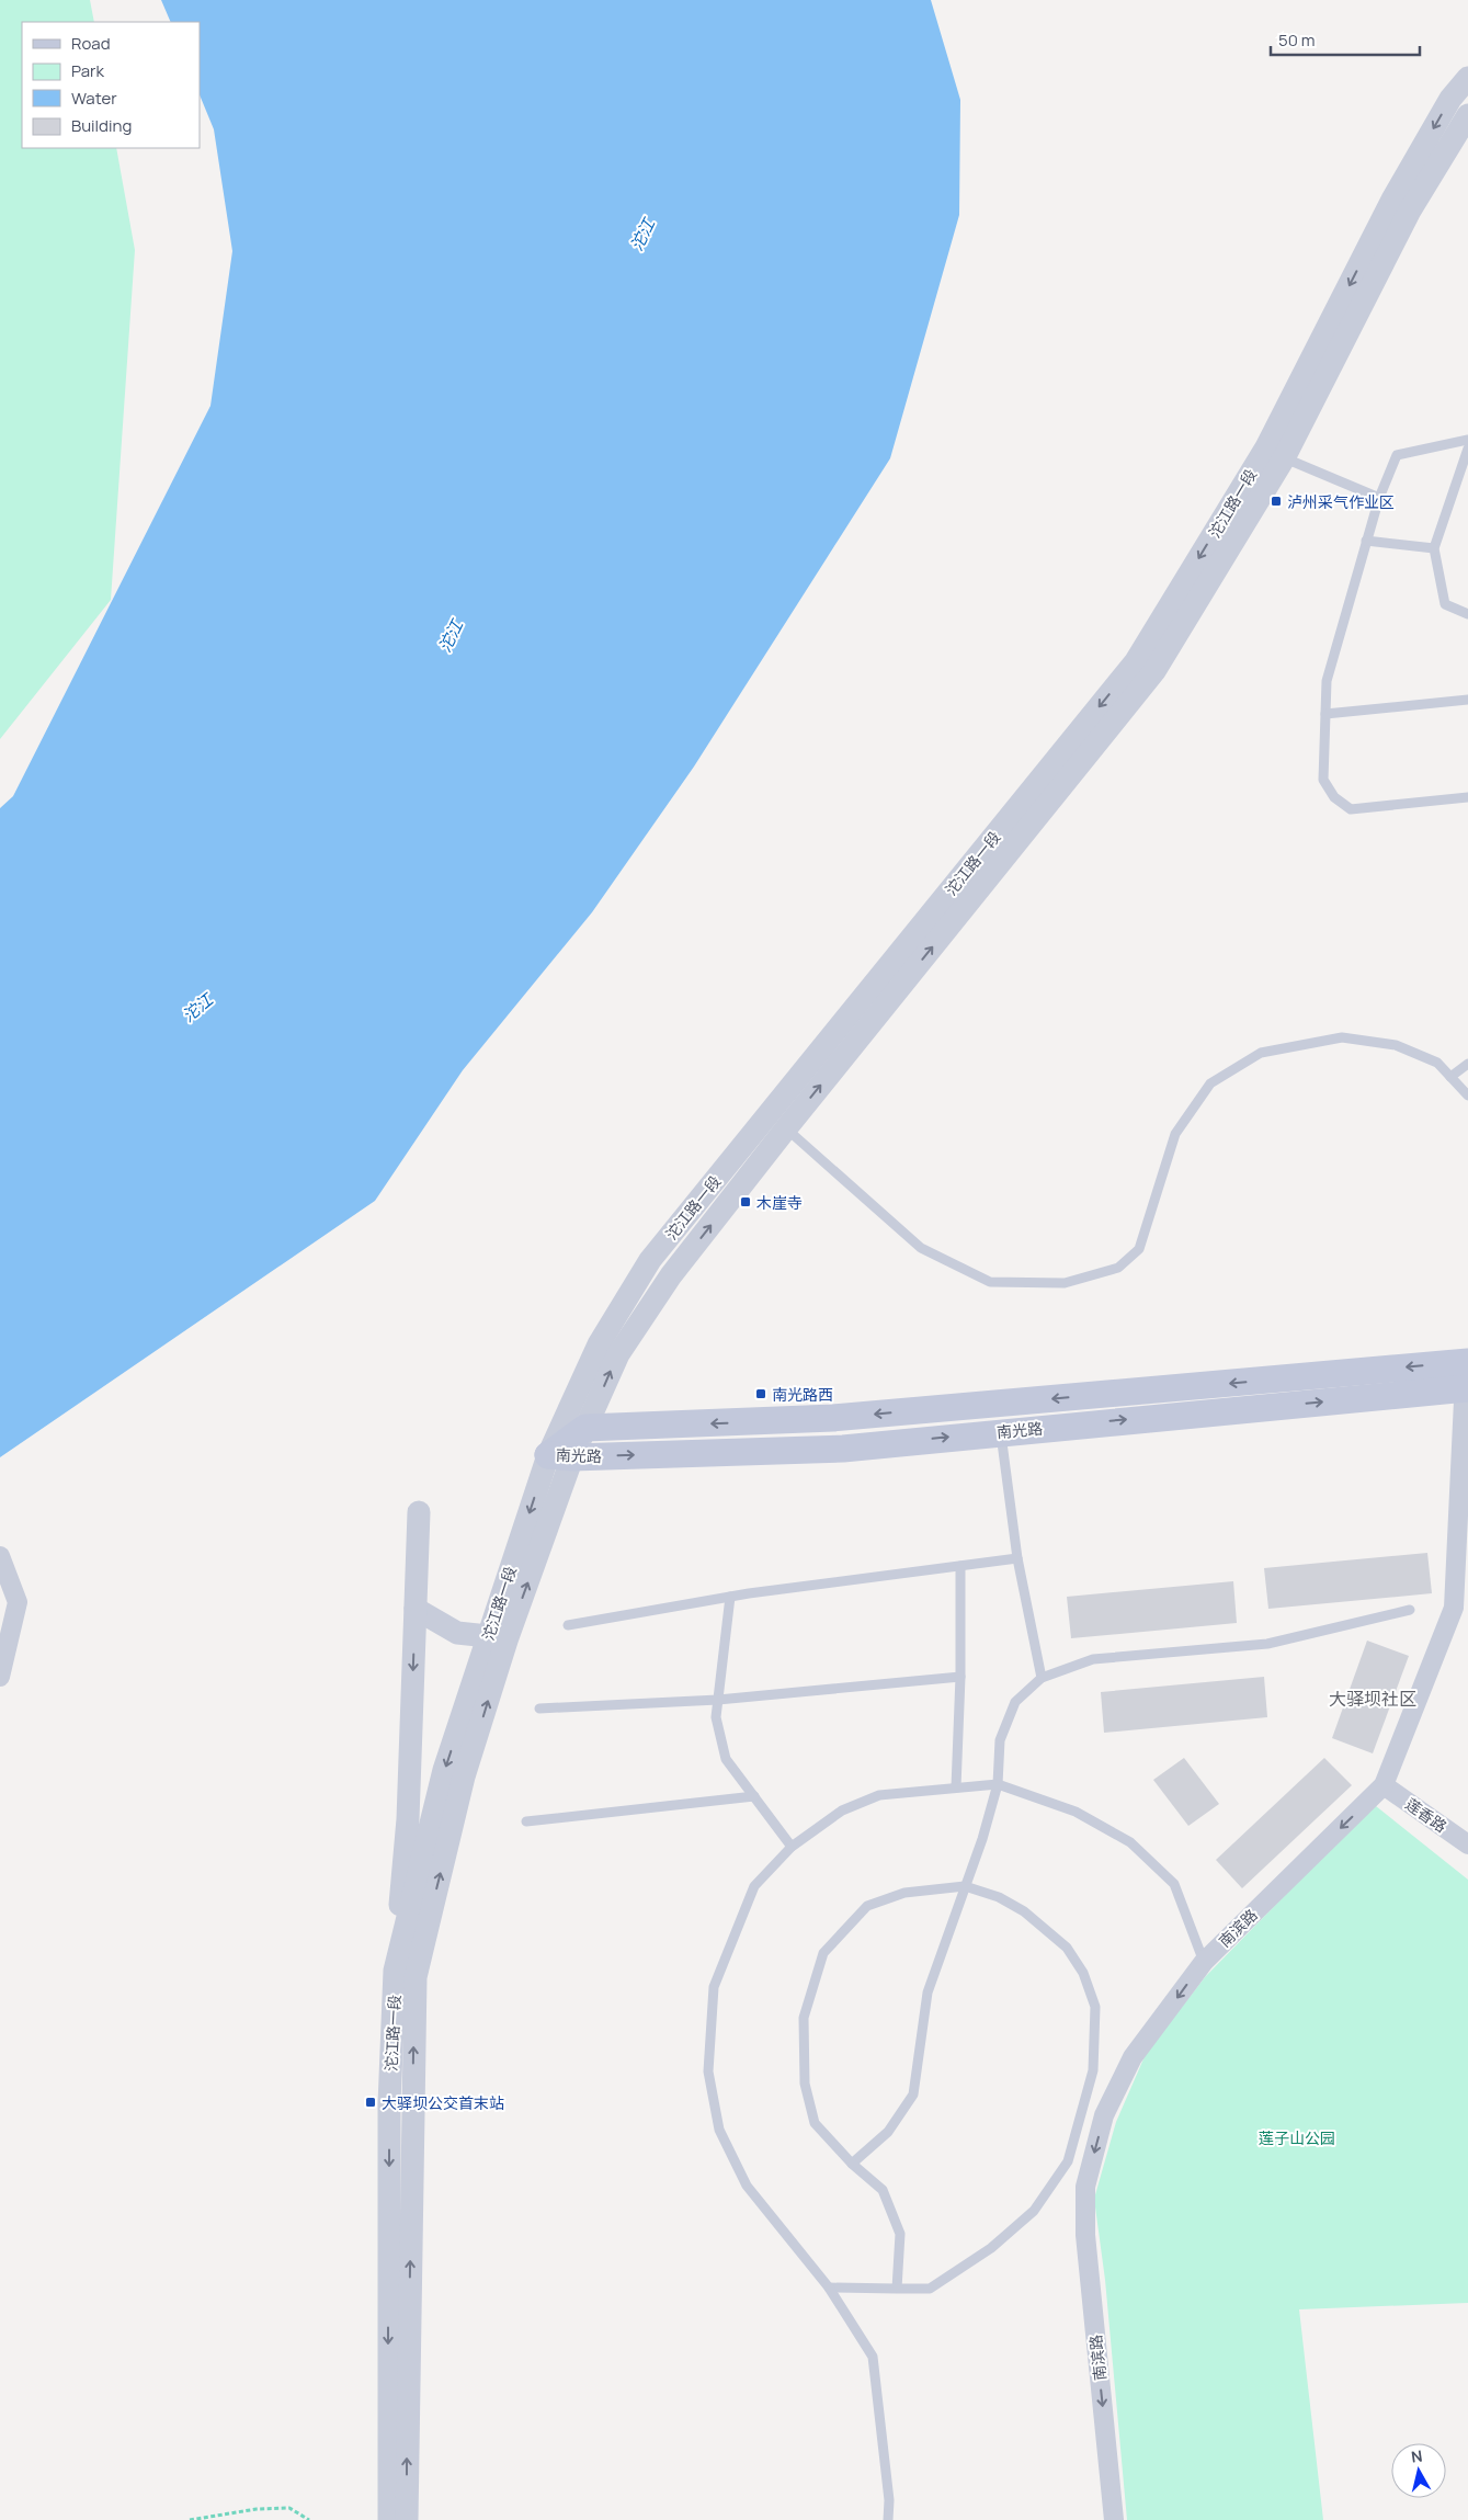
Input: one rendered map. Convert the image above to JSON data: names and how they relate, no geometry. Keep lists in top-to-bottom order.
{
  "streets": {
    "main road": ["南光路"],
    "street": ["沱江路一段", "莲香路", "南滨路"]
  },
  "crossings": [
    ["沱江路一段", "南光路"],
    ["南光路", "南滨路"],
    ["莲香路", "南滨路"]
  ],
  "one_way": ["南滨路"],
  "districts": ["大驿坝社区"],
  "water": ["沱江"],
  "parks": ["莲子山公园"],
  "places": {
    "transit": [
      "泸州采气作业区",
      "木崖寺",
      "南光路西",
      "大驿坝公交首末站"
    ]
  },
  "legend": [
    "Road",
    "Park",
    "Water",
    "Building"
  ],
  "scale_bar": "50 m",
  "north": "top"
}
